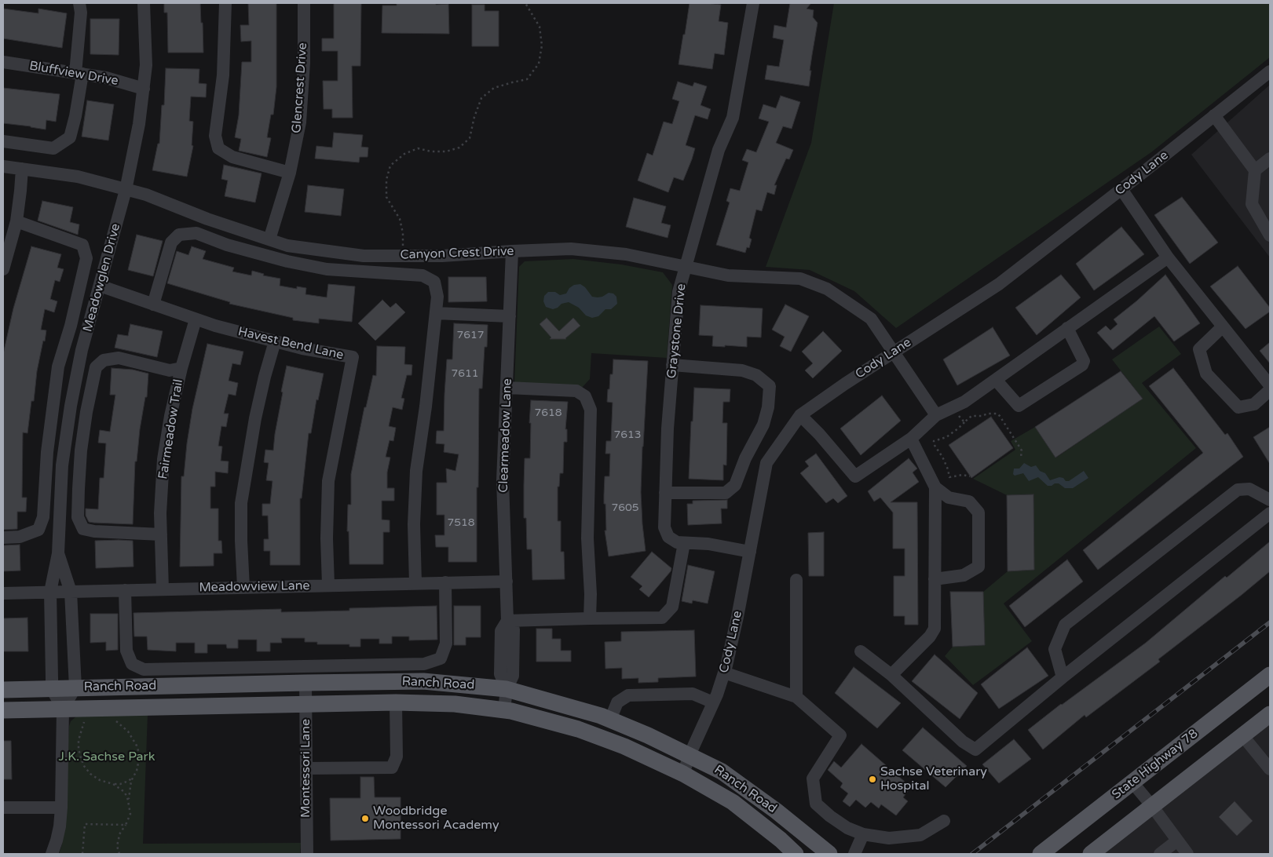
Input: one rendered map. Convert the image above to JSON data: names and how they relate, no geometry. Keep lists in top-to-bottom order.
{
  "streets": {
    "main road": ["Ranch Road", "State Highway 78"],
    "street": [
      "Bluffview Drive",
      "Glencrest Drive",
      "Cody Lane",
      "Canyon Crest Drive",
      "Meadowglen Drive",
      "Graystone Drive",
      "Havest Bend Lane",
      "Fairmeadow Trail",
      "Clearmeadow Lane",
      "Meadowview Lane",
      "Montessori Lane"
    ]
  },
  "crossings": [
    ["Bluffview Drive", "Meadowglen Drive"],
    ["Glencrest Drive", "Canyon Crest Drive"],
    ["Cody Lane", "Canyon Crest Drive"],
    ["Cody Lane", "Graystone Drive"],
    ["Cody Lane", "Ranch Road"],
    ["Canyon Crest Drive", "Meadowglen Drive"],
    ["Canyon Crest Drive", "Graystone Drive"],
    ["Canyon Crest Drive", "Clearmeadow Lane"],
    ["Meadowglen Drive", "Havest Bend Lane"],
    ["Meadowglen Drive", "Meadowview Lane"],
    ["Meadowglen Drive", "Ranch Road"],
    ["Havest Bend Lane", "Fairmeadow Trail"],
    ["Havest Bend Lane", "Meadowview Lane"],
    ["Fairmeadow Trail", "Meadowview Lane"],
    ["Clearmeadow Lane", "Meadowview Lane"],
    ["Clearmeadow Lane", "Ranch Road"],
    ["Ranch Road", "Montessori Lane"]
  ],
  "parks": ["J.K. Sachse Park"],
  "places": ["Sachse Veterinary Hospital", "Woodbridge Montessori Academy"],
  "house_numbers": [
    "7617",
    "7611",
    "7618",
    "7613",
    "7605",
    "7518"
  ]
}
